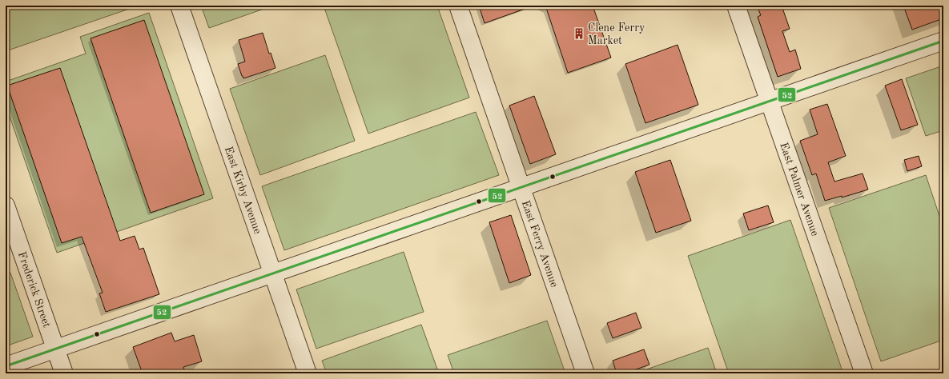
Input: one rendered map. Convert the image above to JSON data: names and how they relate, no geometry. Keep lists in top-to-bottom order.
{
  "streets": {
    "street": [
      "East Kirby Avenue",
      "East Palmer Avenue",
      "East Ferry Avenue",
      "Frederick Street"
    ]
  },
  "places": {
    "building": ["Clene Ferry Market"]
  },
  "lines": ["transit line 52"]
}
